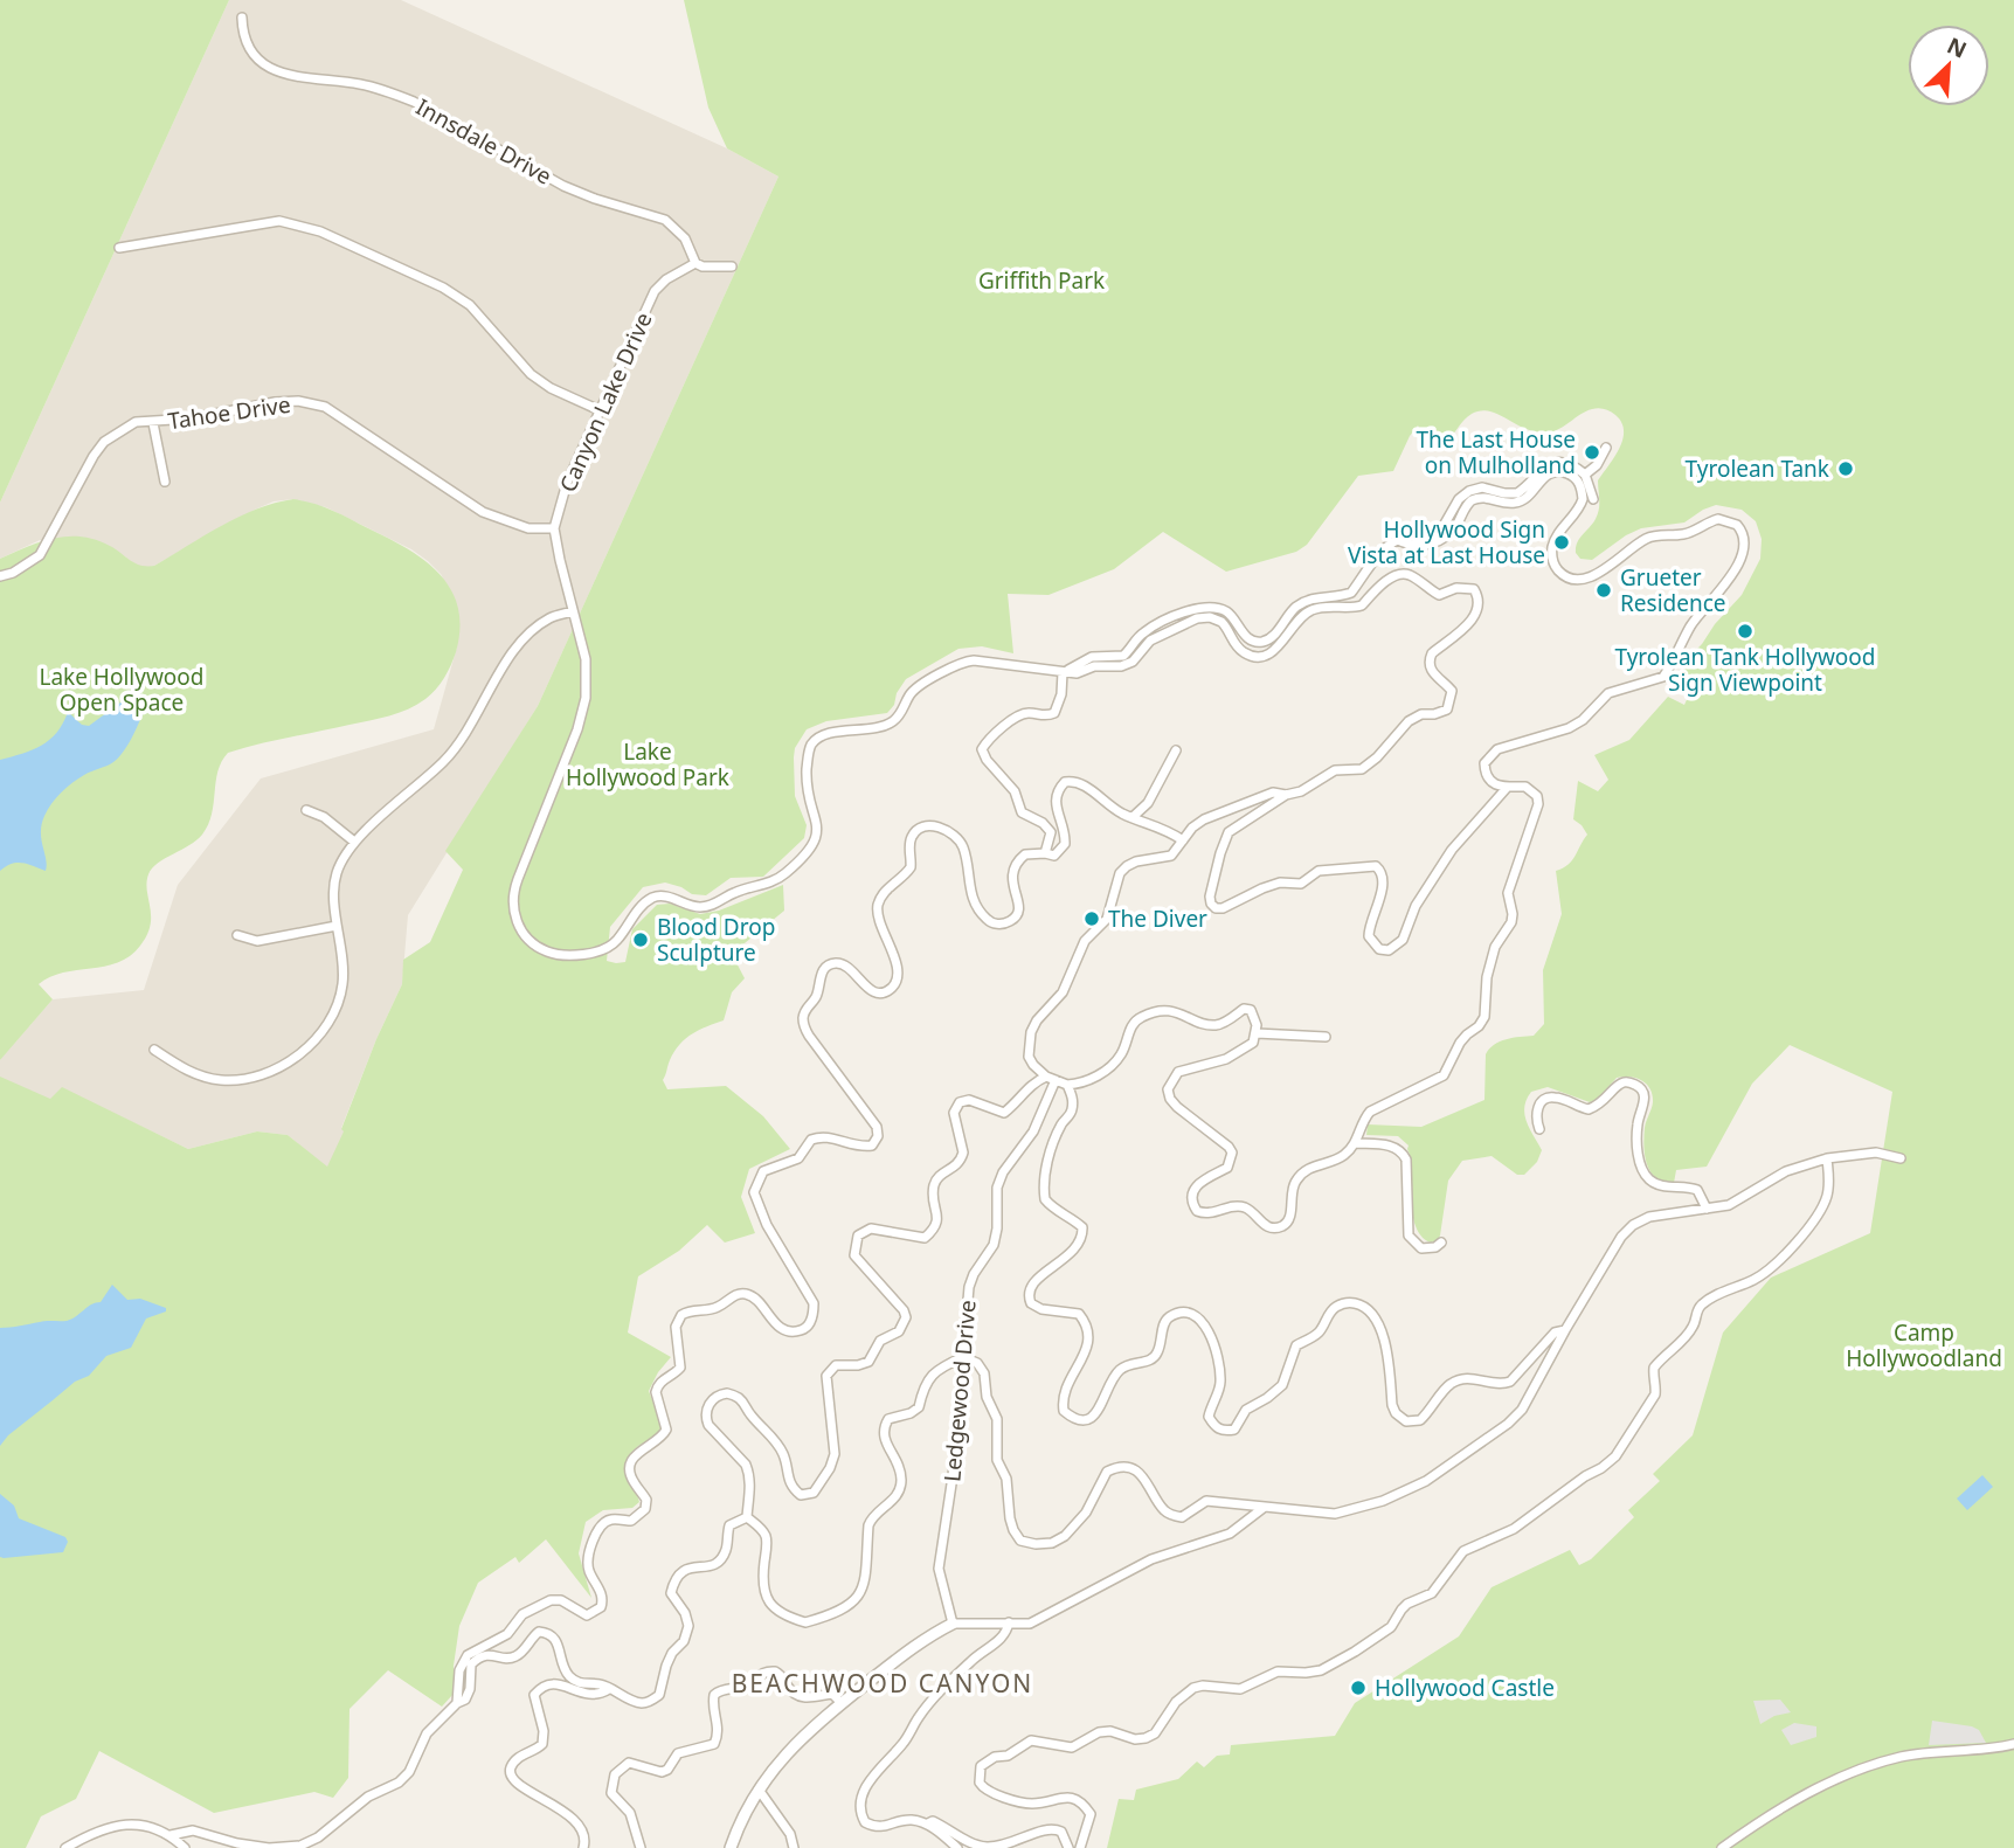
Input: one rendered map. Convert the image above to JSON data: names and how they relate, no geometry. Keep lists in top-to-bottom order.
{
  "streets": {
    "street": [
      "Innsdale Drive",
      "Canyon Lake Drive",
      "Tahoe Drive",
      "Ledgewood Drive"
    ]
  },
  "crossings": [
    ["Innsdale Drive", "Canyon Lake Drive"],
    ["Canyon Lake Drive", "Tahoe Drive"]
  ],
  "districts": ["BEACHWOOD CANYON"],
  "parks": [
    "Griffith Park",
    "Lake Hollywood Open Space",
    "Lake Hollywood Park",
    "Camp Hollywoodland"
  ],
  "places": [
    "The Last House on Mulholland",
    "Tyrolean Tank",
    "Hollywood Sign Vista at Last House",
    "Grueter Residence",
    "Tyrolean Tank Hollywood Sign Viewpoint",
    "The Diver",
    "Blood Drop Sculpture",
    "Hollywood Castle"
  ],
  "north": "top right"
}
